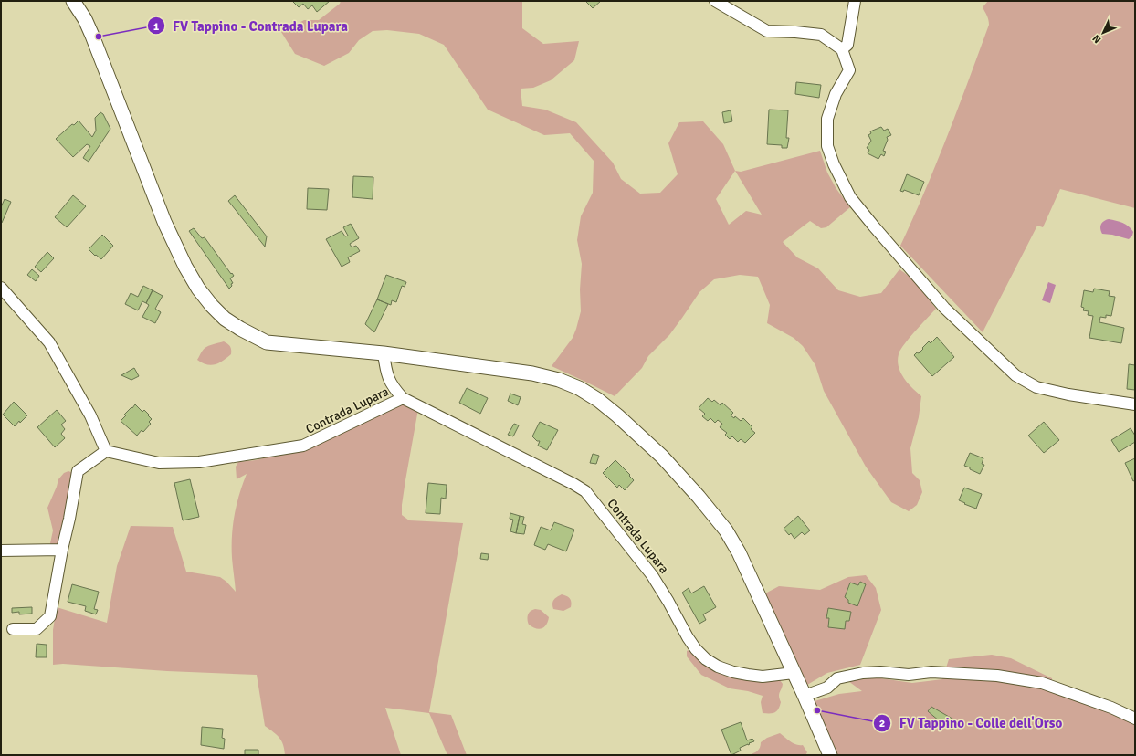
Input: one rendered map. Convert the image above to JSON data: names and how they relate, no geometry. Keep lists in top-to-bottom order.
{
  "streets": {
    "street": ["Contrada Lupara"]
  },
  "places": ["FV Tappino - Contrada Lupara", "FV Tappino - Colle dell'Orso"],
  "north": "bottom left"
}
